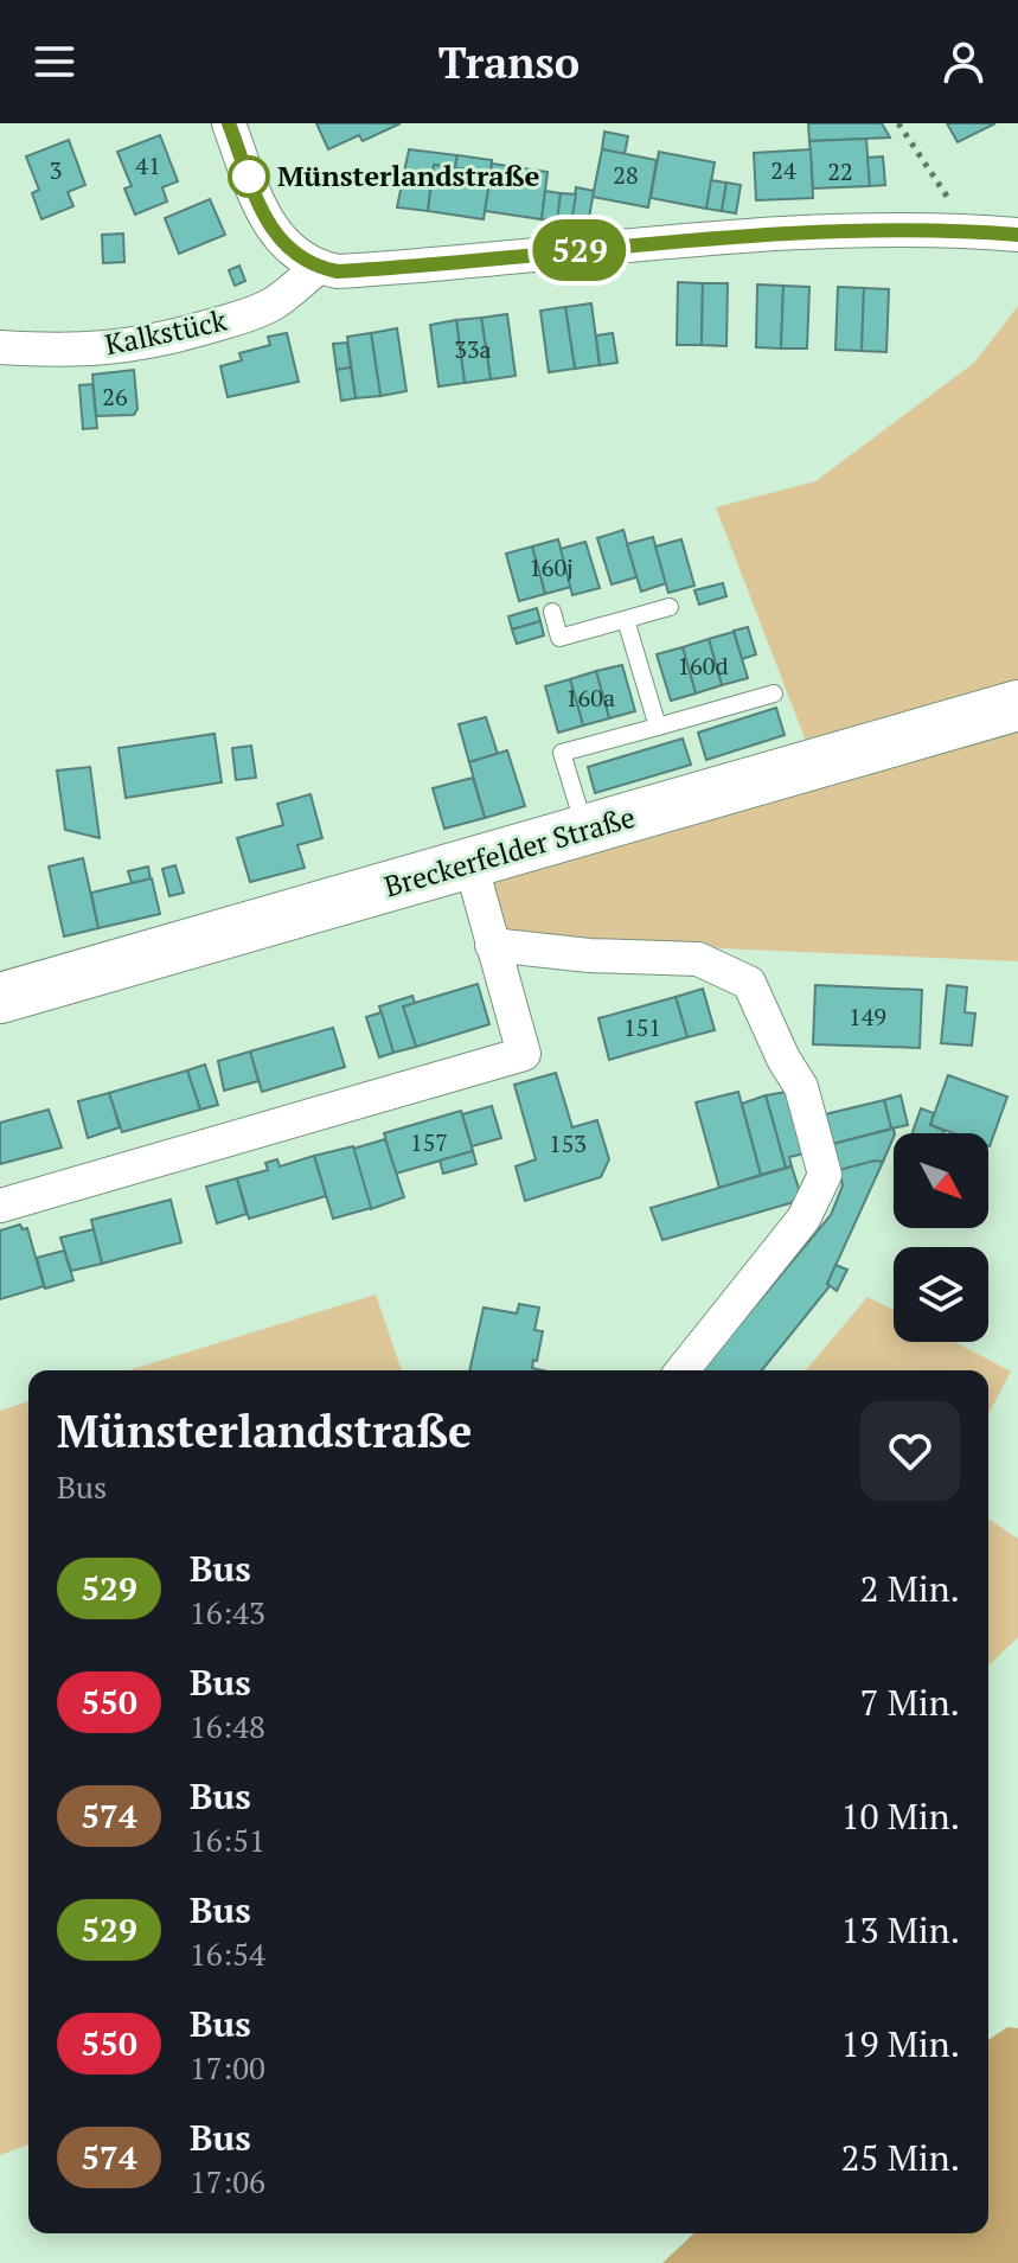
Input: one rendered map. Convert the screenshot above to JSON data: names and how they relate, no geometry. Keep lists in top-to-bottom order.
{
  "streets": {
    "main road": ["Breckerfelder Straße"],
    "street": ["Kalkstück"]
  },
  "places": ["Münsterlandstraße"],
  "lines": ["bus line 529"],
  "house_numbers": [
    "41",
    "3",
    "24",
    "22",
    "28",
    "33a",
    "26",
    "160j",
    "160d",
    "160a",
    "149",
    "151",
    "157",
    "153"
  ],
  "north": "bottom right",
  "page": {
    "header": "Transo",
    "on_map": "529",
    "heading": ["Münsterlandstraße", "Bus"],
    "list": [
      {
        "mark": "529",
        "name": "Bus",
        "note": "16:43",
        "value": "2 Min."
      },
      {
        "mark": "550",
        "name": "Bus",
        "note": "16:48",
        "value": "7 Min."
      },
      {
        "mark": "574",
        "name": "Bus",
        "note": "16:51",
        "value": "10 Min."
      },
      {
        "mark": "529",
        "name": "Bus",
        "note": "16:54",
        "value": "13 Min."
      },
      {
        "mark": "550",
        "name": "Bus",
        "note": "17:00",
        "value": "19 Min."
      },
      {
        "mark": "574",
        "name": "Bus",
        "note": "17:06",
        "value": "25 Min."
      }
    ]
  }
}
